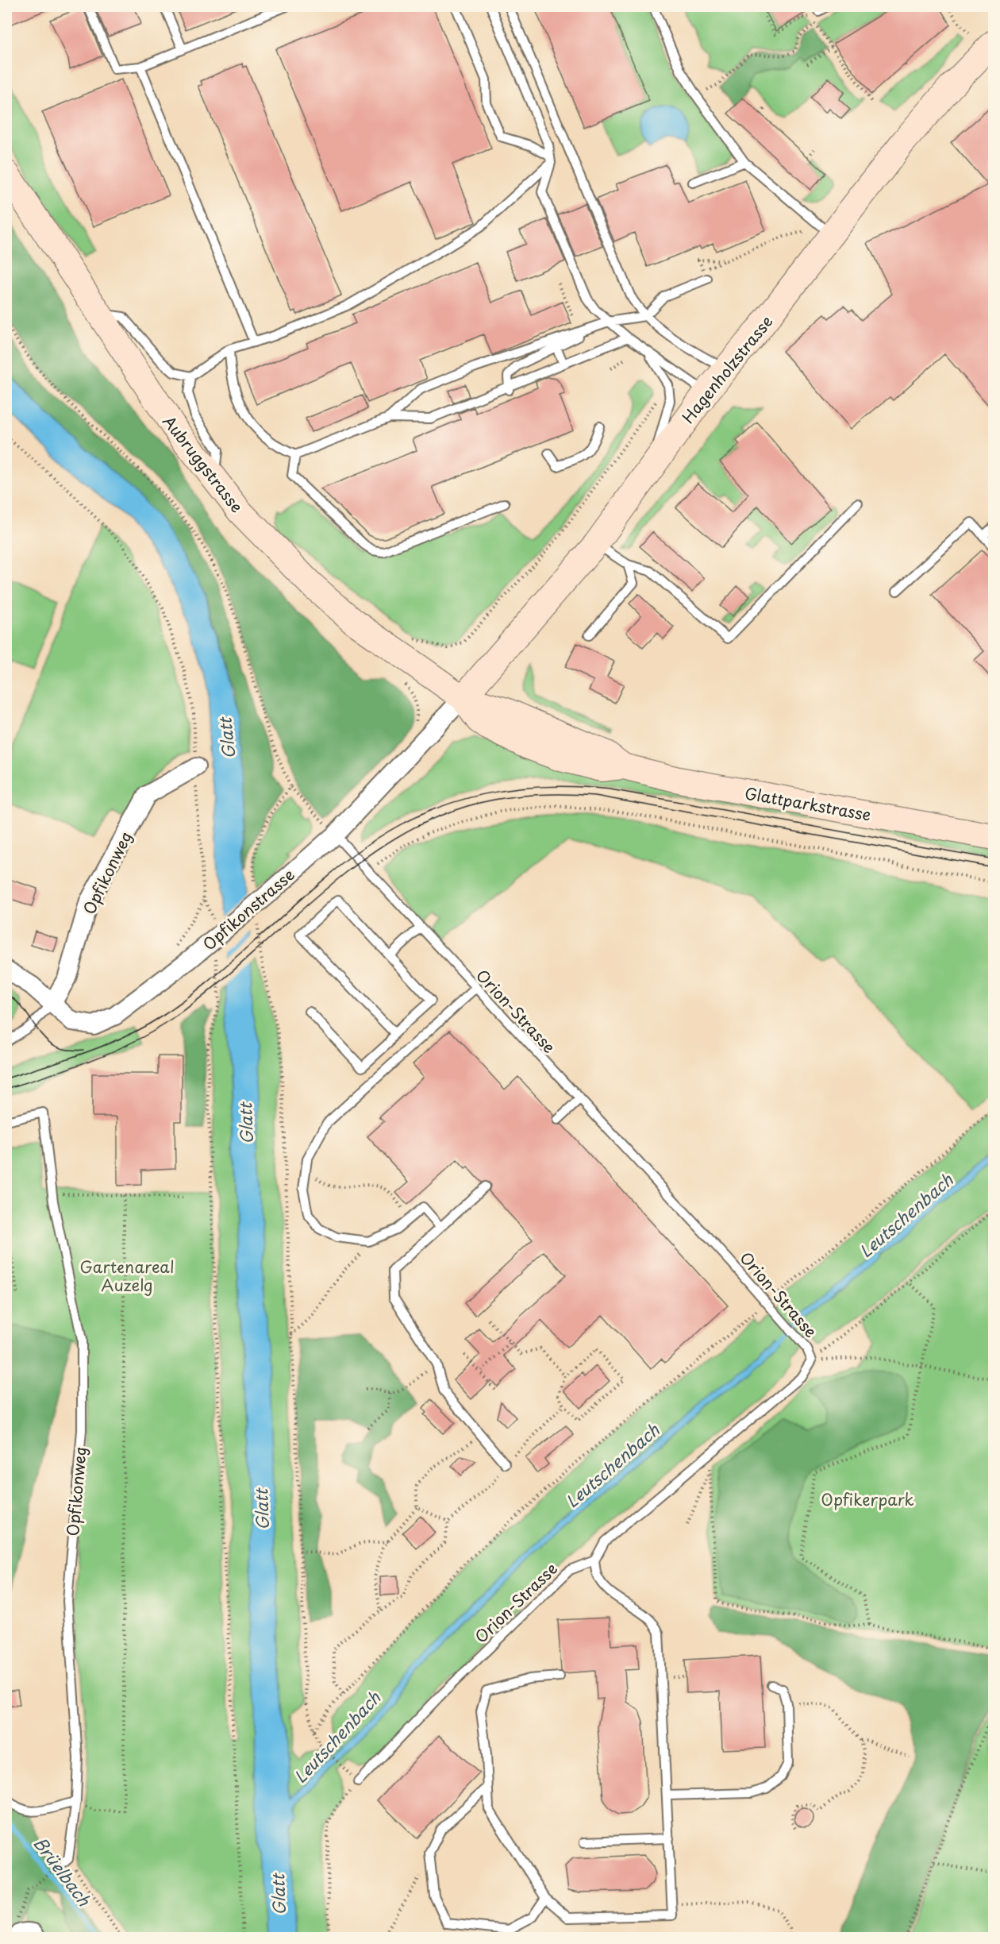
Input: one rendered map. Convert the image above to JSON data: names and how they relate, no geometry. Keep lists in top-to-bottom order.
{
  "streets": {
    "street": [
      "Hagenholzstrasse",
      "Aubruggstrasse",
      "Glattparkstrasse",
      "Opfikonweg",
      "Opfikonstrasse"
    ],
    "lane": ["Orion-Strasse"]
  },
  "crossings": [
    ["Hagenholzstrasse", "Aubruggstrasse"],
    ["Hagenholzstrasse", "Glattparkstrasse"],
    ["Hagenholzstrasse", "Opfikonstrasse"],
    ["Aubruggstrasse", "Glattparkstrasse"],
    ["Aubruggstrasse", "Opfikonstrasse"],
    ["Glattparkstrasse", "Opfikonstrasse"],
    ["Opfikonweg", "Opfikonstrasse"],
    ["Opfikonstrasse", "Orion-Strasse"]
  ],
  "water": ["Glatt", "Leutschenbach", "Brüelbach"],
  "parks": ["Gartenareal Auzelg", "Opfikerpark"]
}
